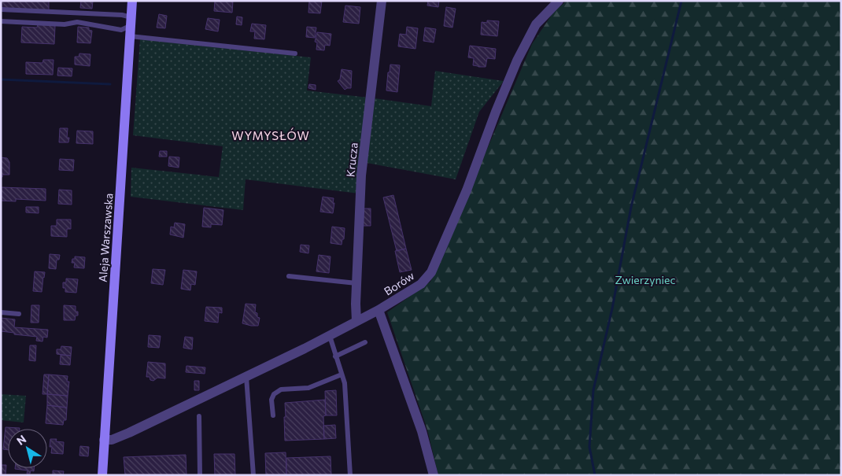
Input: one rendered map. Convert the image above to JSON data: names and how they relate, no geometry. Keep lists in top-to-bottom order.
{
  "streets": {
    "street": ["Krucza", "Aleja Warszawska", "Borów"]
  },
  "crossings": [
    ["Krucza", "Borów"],
    ["Aleja Warszawska", "Borów"]
  ],
  "districts": ["WYMYSŁÓW"],
  "parks": ["Zwierzyniec"],
  "north": "top left"
}
